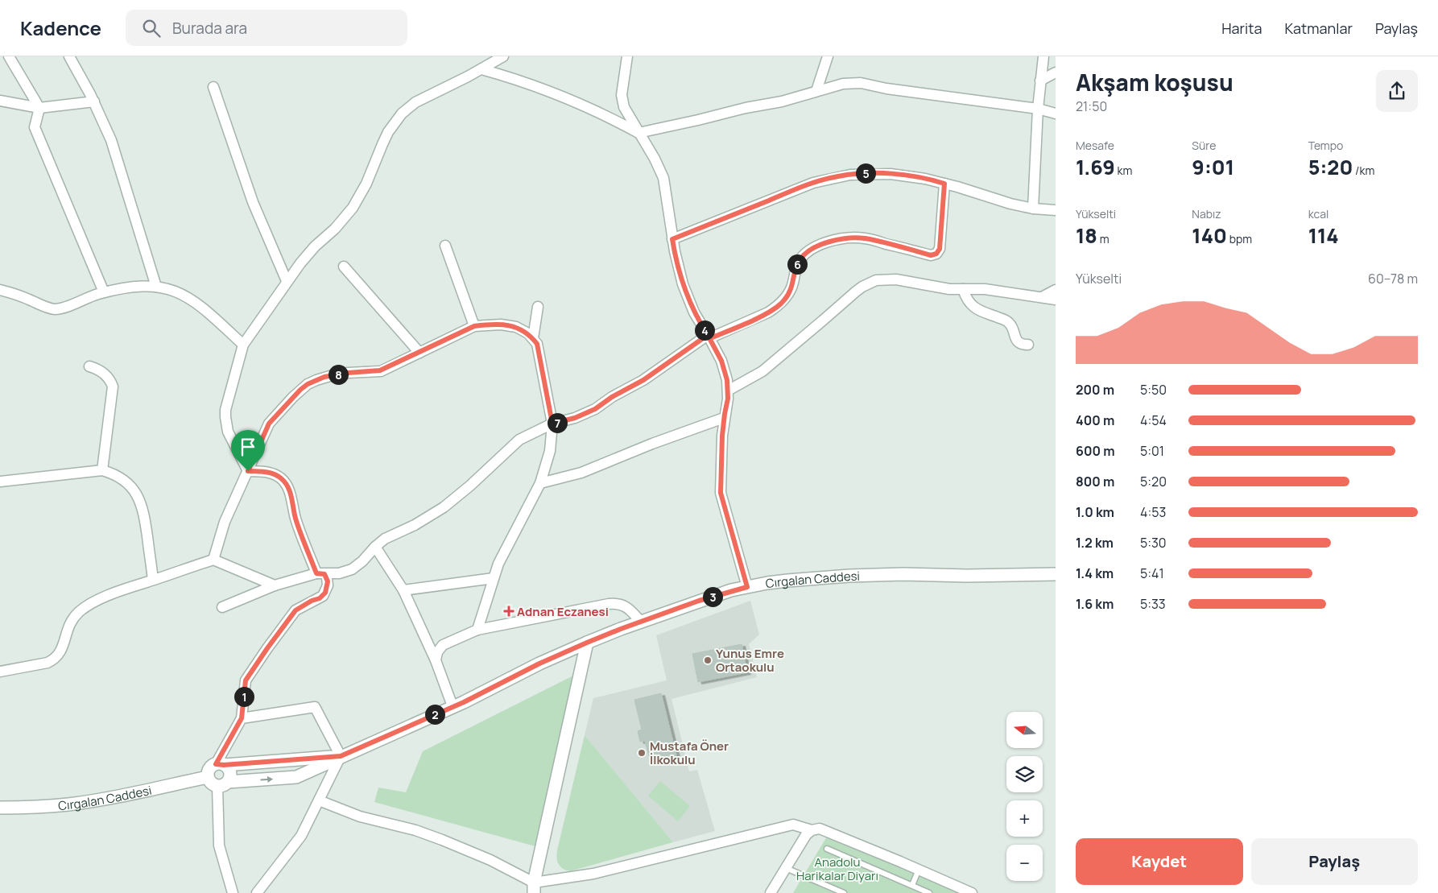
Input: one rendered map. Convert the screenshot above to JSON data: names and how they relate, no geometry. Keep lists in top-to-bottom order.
{
  "streets": {
    "street": ["Cırgalan Caddesi"]
  },
  "parks": ["Anadolu Harikalar Diyarı"],
  "places": {
    "health": ["Adnan Eczanesi"],
    "other": ["Yunus Emre Ortaokulu", "Mustafa Öner İlkokulu"]
  },
  "north": "left",
  "page": {
    "header": "Kadence",
    "search": "Burada ara",
    "nav": ["Harita", "Katmanlar", "Paylaş"],
    "heading": ["Akşam koşusu", "21:50"],
    "stats": [
      ["Mesafe", "1.69 km"],
      ["Süre", "9:01"],
      ["Tempo", "5:20 /km"],
      ["Yükselti", "18 m"],
      ["Nabız", "140 bpm"],
      ["kcal", "114"]
    ],
    "pins": [
      "5",
      "6",
      "4",
      "8",
      "7",
      "3",
      "1",
      "2"
    ],
    "chart": ["Yükselti", "60–78 m"],
    "list": [
      {
        "name": "200 m",
        "note": "5:50"
      },
      {
        "name": "400 m",
        "note": "4:54"
      },
      {
        "name": "600 m",
        "note": "5:01"
      },
      {
        "name": "800 m",
        "note": "5:20"
      },
      {
        "name": "1.0 km",
        "note": "4:53"
      },
      {
        "name": "1.2 km",
        "note": "5:30"
      },
      {
        "name": "1.4 km",
        "note": "5:41"
      },
      {
        "name": "1.6 km",
        "note": "5:33"
      }
    ],
    "map_buttons": ["+", "−"],
    "buttons": ["Kaydet", "Paylaş"]
  }
}
